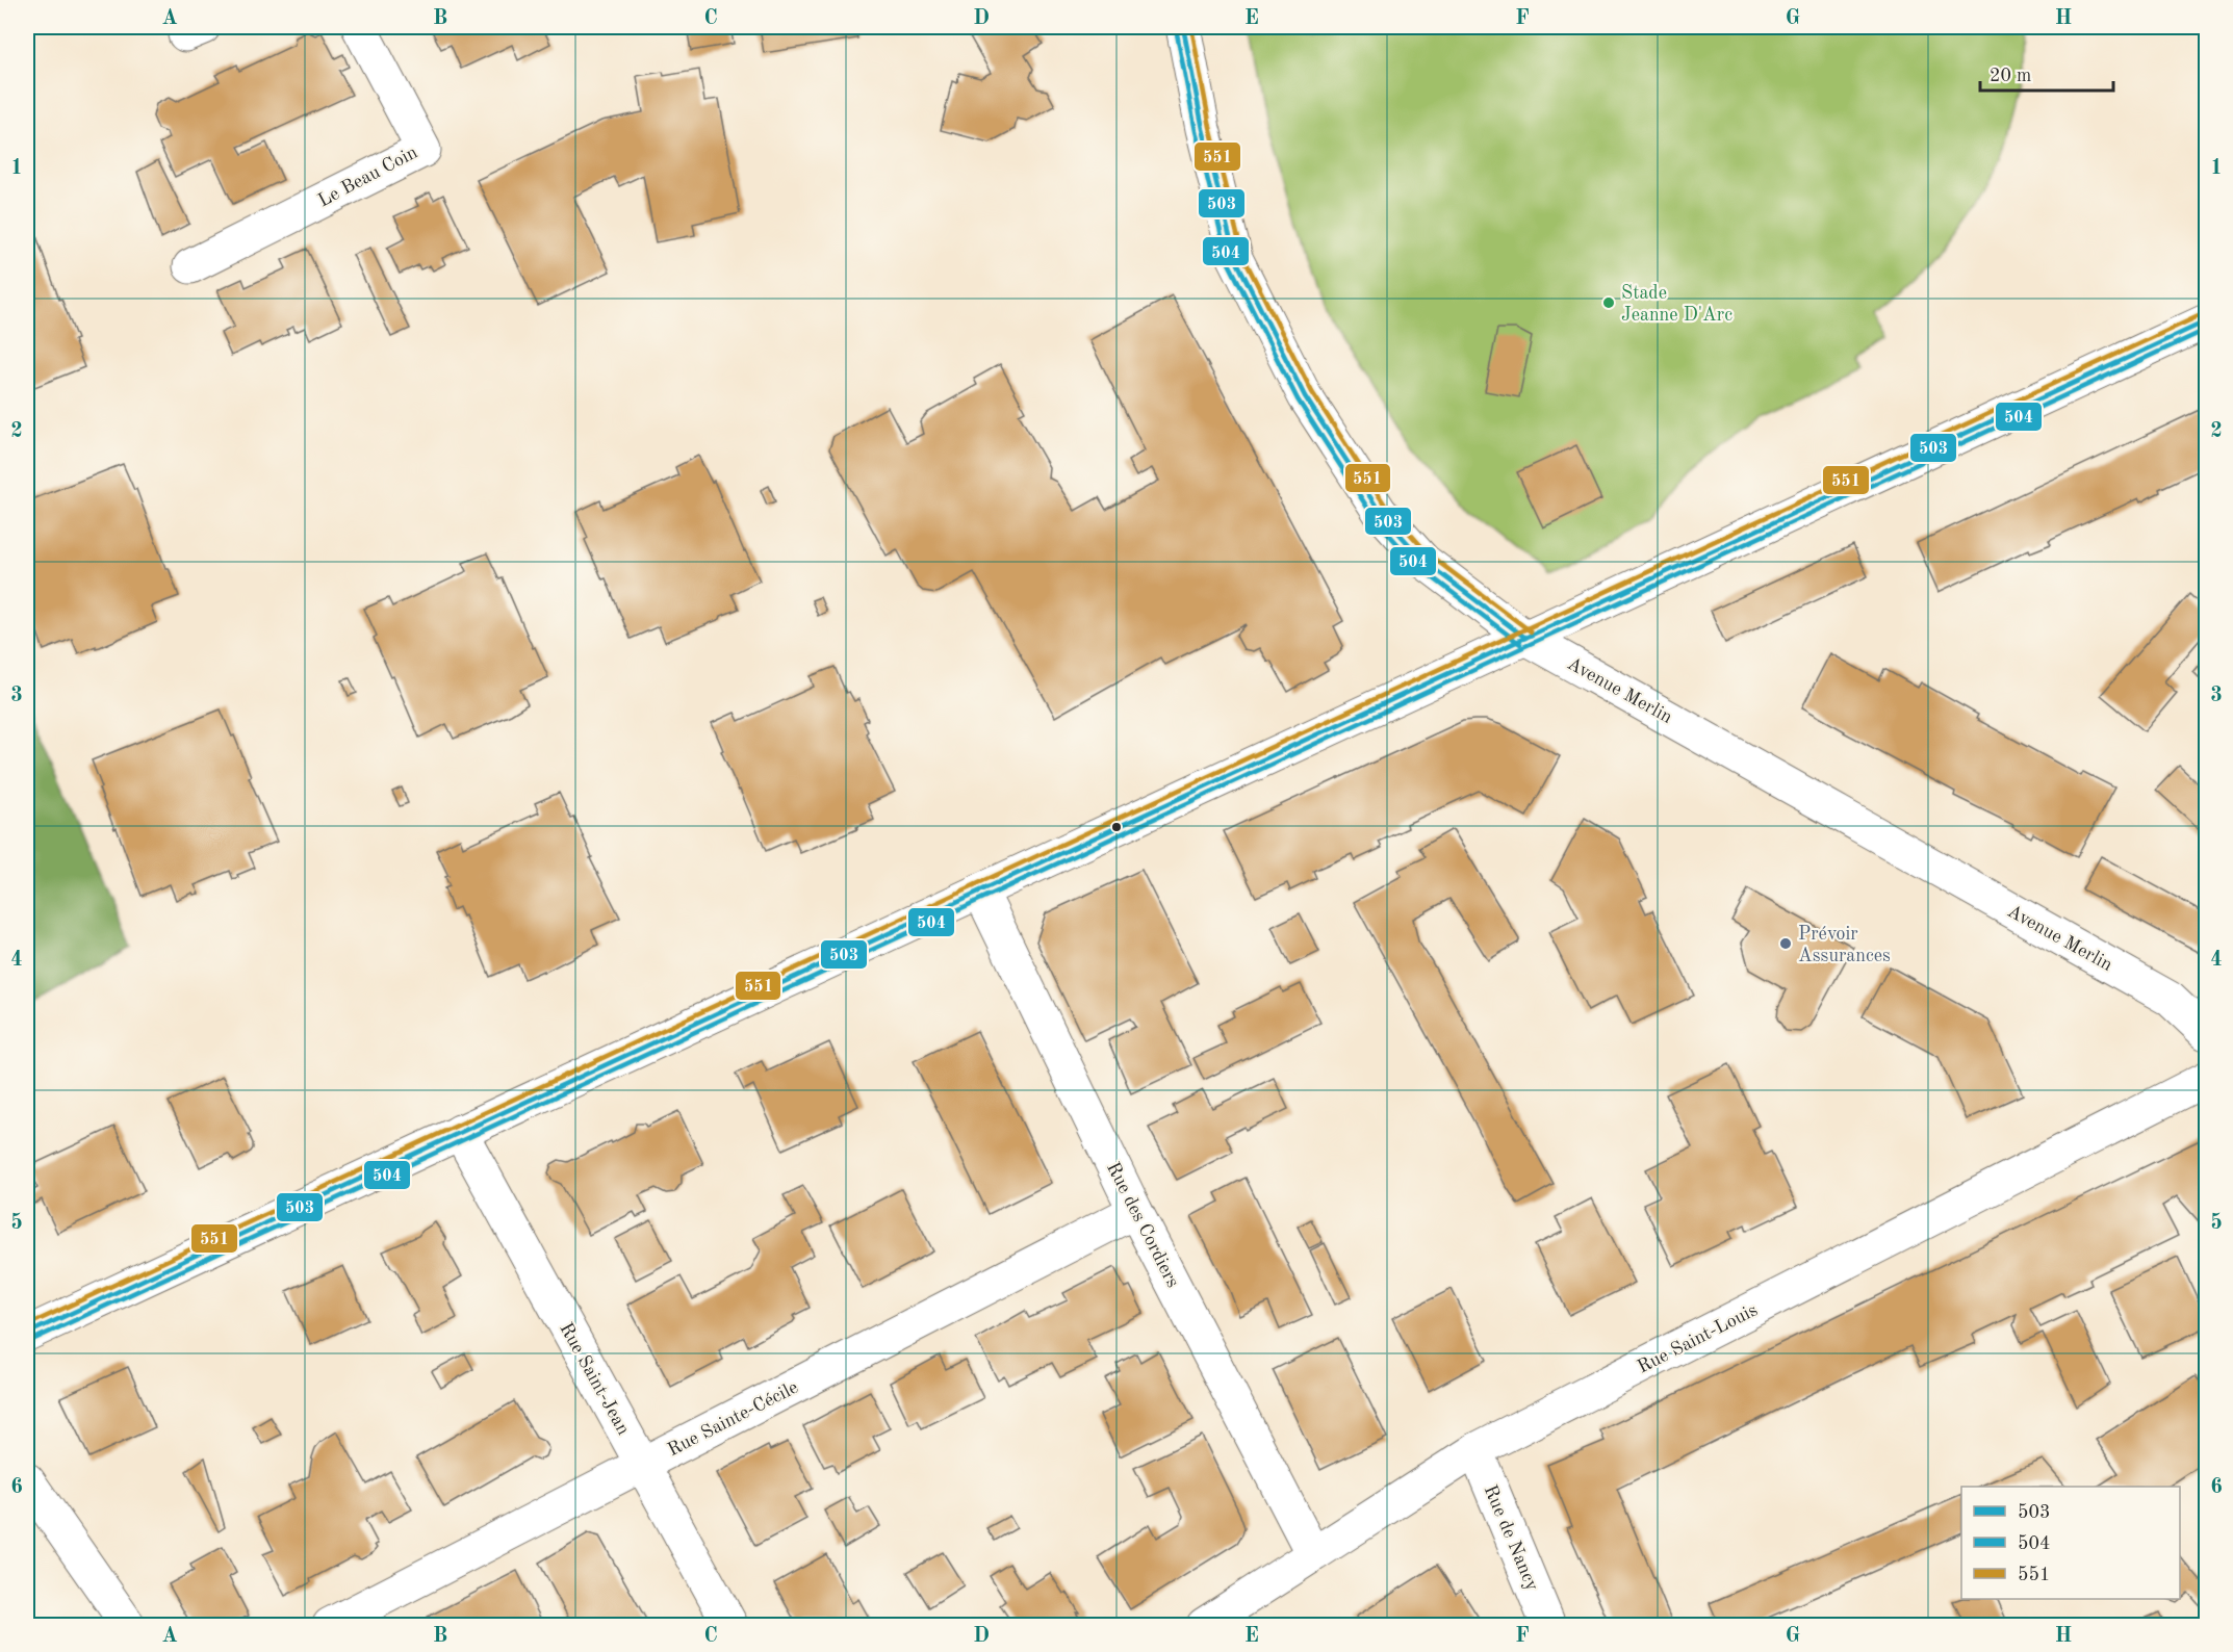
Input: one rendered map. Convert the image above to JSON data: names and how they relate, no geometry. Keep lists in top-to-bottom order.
{
  "streets": {
    "street": [
      "Le Beau Coin",
      "Avenue Merlin",
      "Rue des Cordiers",
      "Rue Saint-Louis",
      "Rue Saint-Jean",
      "Rue Sainte-Cécile",
      "Rue de Nancy"
    ]
  },
  "crossings": [
    ["Rue des Cordiers", "Rue Saint-Louis"],
    ["Rue des Cordiers", "Rue Sainte-Cécile"],
    ["Rue Saint-Louis", "Rue de Nancy"],
    ["Rue Saint-Jean", "Rue Sainte-Cécile"]
  ],
  "places": ["Stade Jeanne D'Arc", "Prévoir Assurances"],
  "lines": ["transit line 503", "transit line 551", "transit line 504"],
  "legend": ["503", "504", "551"],
  "scale_bar": "20 m",
  "grid": {
    "columns": [
      "A",
      "B",
      "C",
      "D",
      "E",
      "F",
      "G",
      "H"
    ],
    "rows": [
      "1",
      "2",
      "3",
      "4",
      "5",
      "6"
    ]
  }
}
